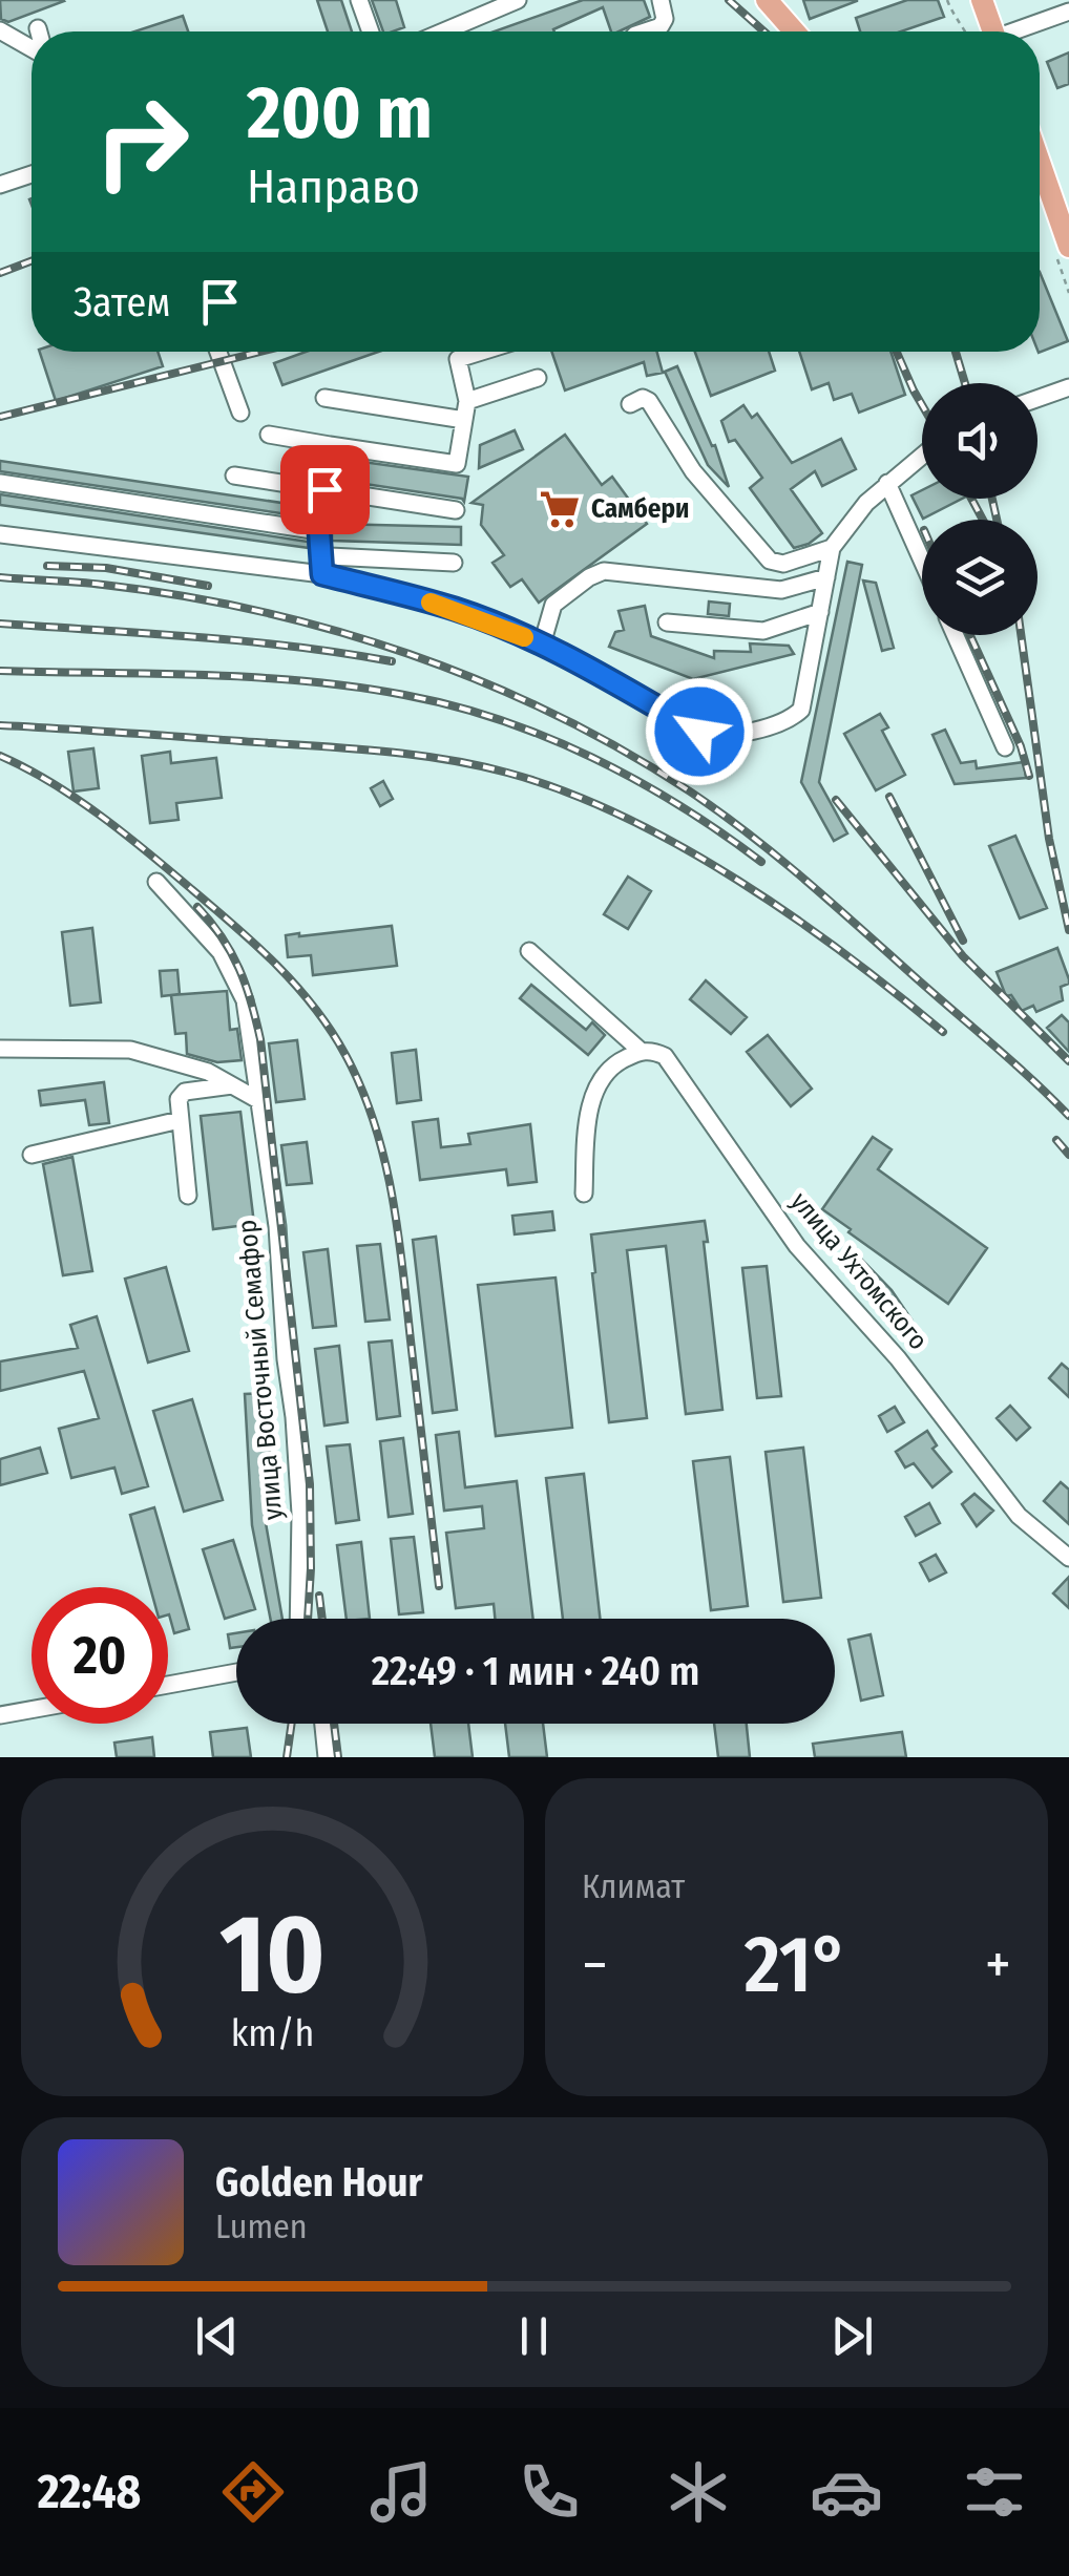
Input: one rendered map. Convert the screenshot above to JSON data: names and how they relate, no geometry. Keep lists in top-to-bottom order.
{
  "streets": {
    "street": ["улица Ухтомского", "улица Восточный Семафор"]
  },
  "places": {
    "supermarket": ["Самбери"]
  },
  "page": {
    "turn": ["200 m", "Направо"],
    "then": "Затем",
    "limit": "20",
    "trip": "22:49 · 1 мин · 240 m",
    "tile": "Климат",
    "heat": ["−", "21°", "+"],
    "song": ["Golden Hour", "Lumen"],
    "tabs": "22:48",
    "gauge": ["10", "km/h"]
  }
}
